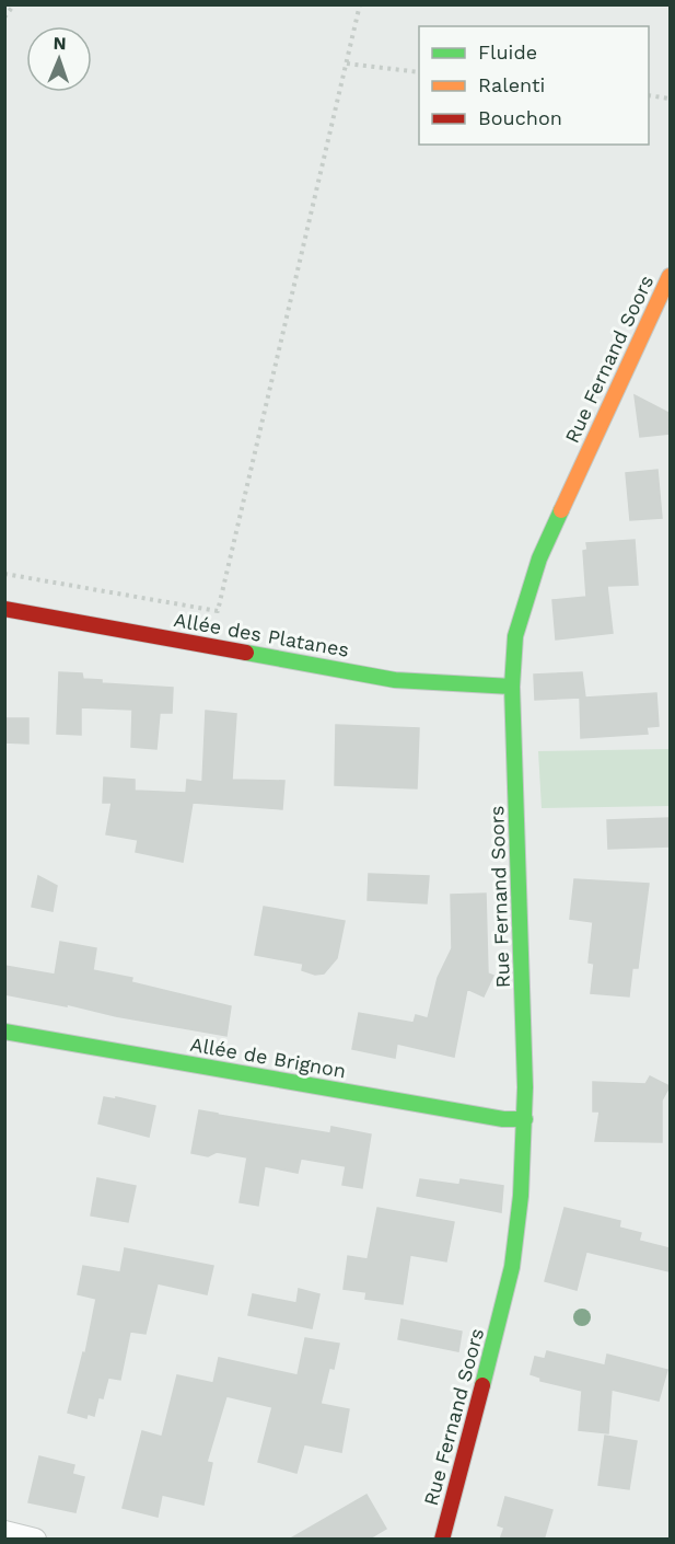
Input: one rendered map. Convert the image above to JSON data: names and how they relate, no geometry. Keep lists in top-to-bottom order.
{
  "streets": {
    "street": ["Rue Fernand Soors", "Allée des Platanes", "Allée de Brignon"]
  },
  "crossings": [
    ["Rue Fernand Soors", "Allée des Platanes"],
    ["Rue Fernand Soors", "Allée de Brignon"]
  ],
  "legend": ["Fluide", "Ralenti", "Bouchon"],
  "north": "top"
}
